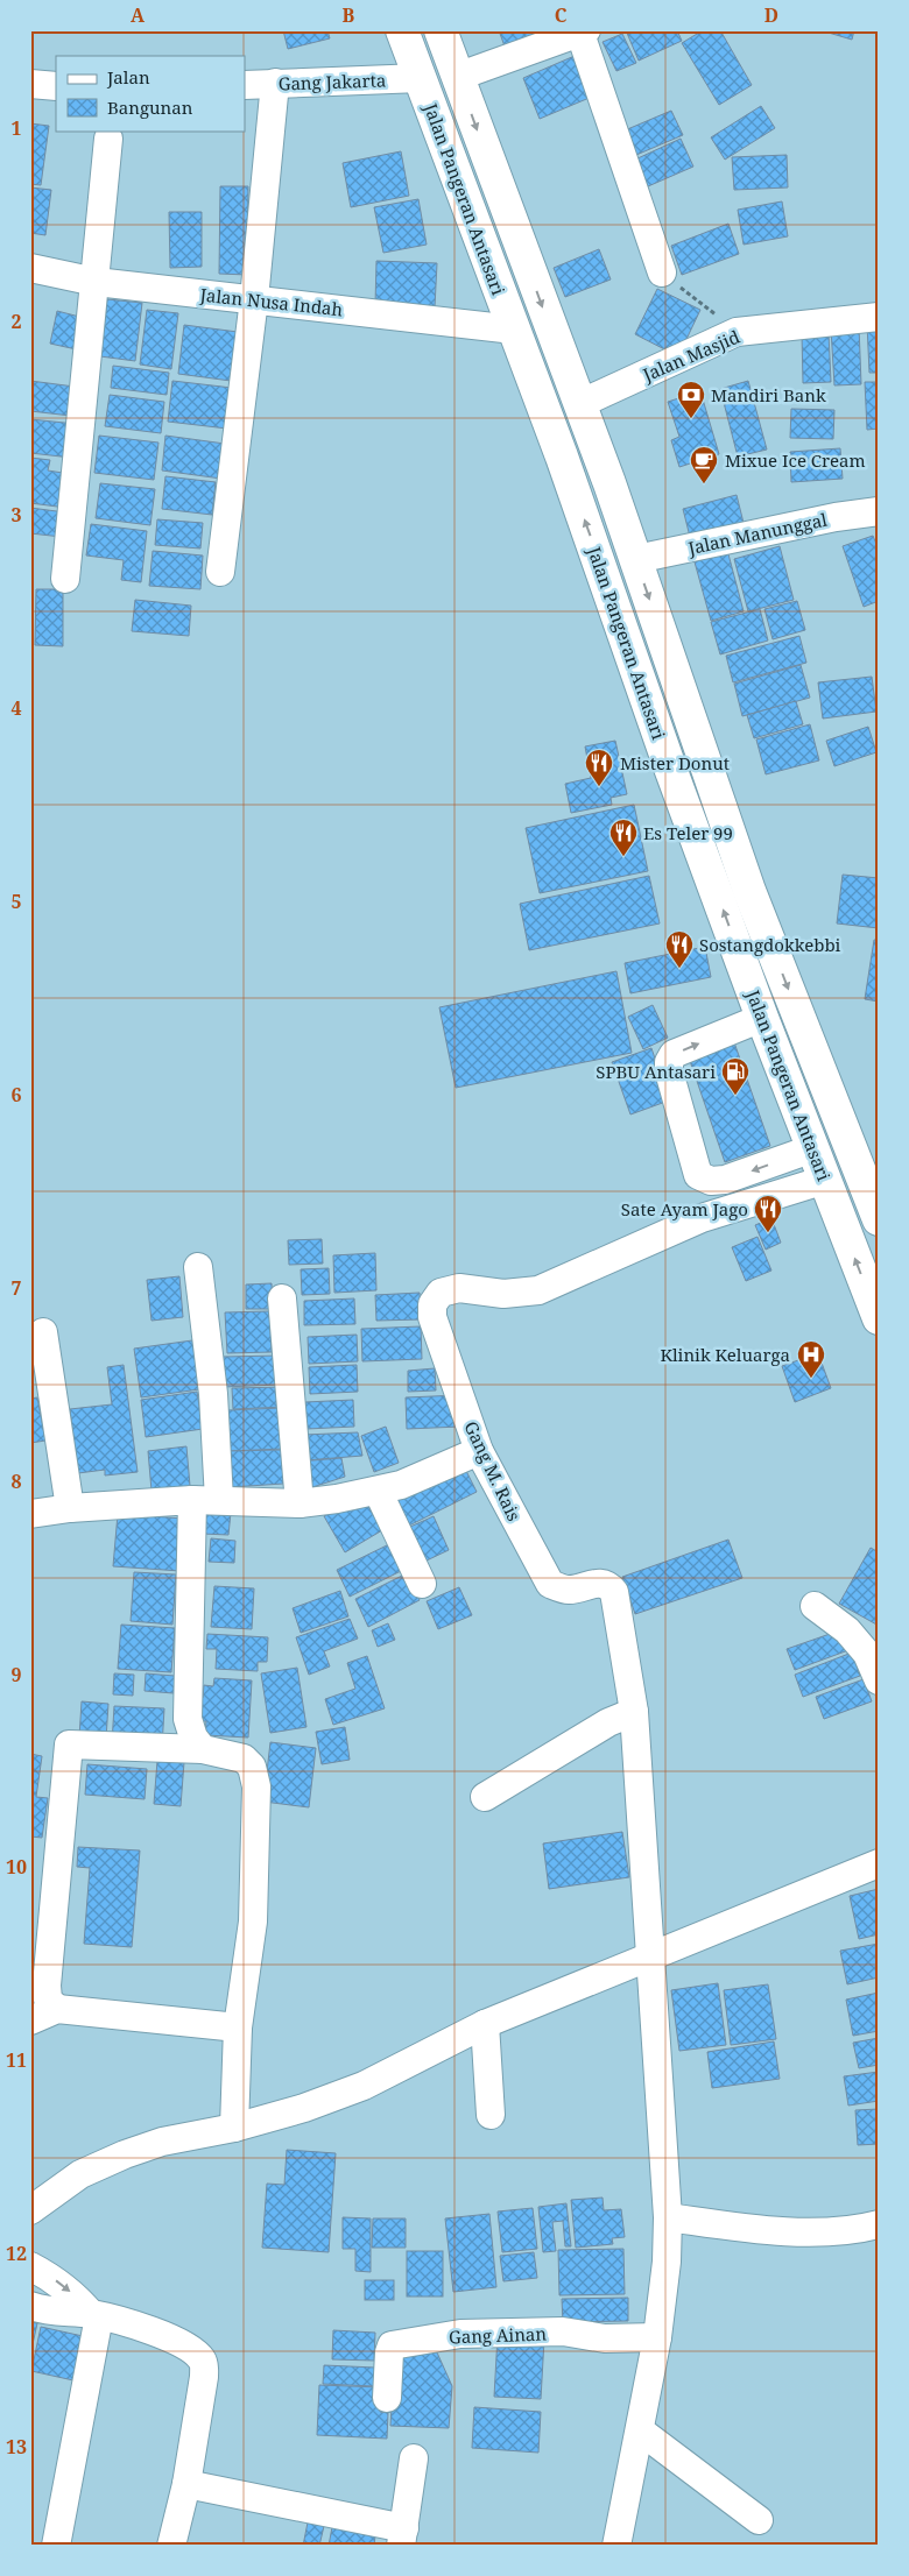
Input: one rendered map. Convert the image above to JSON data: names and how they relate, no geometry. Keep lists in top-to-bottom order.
{
  "streets": {
    "main road": ["Jalan Pangeran Antasari"],
    "street": [
      "Gang Jakarta",
      "Jalan Nusa Indah",
      "Jalan Masjid",
      "Jalan Manunggal",
      "Gang M. Rais",
      "Gang Ainan"
    ]
  },
  "crossings": [
    ["Gang Jakarta", "Jalan Pangeran Antasari"],
    ["Jalan Pangeran Antasari", "Jalan Nusa Indah"],
    ["Jalan Pangeran Antasari", "Jalan Masjid"],
    ["Jalan Pangeran Antasari", "Jalan Manunggal"],
    ["Jalan Pangeran Antasari", "Gang M. Rais"],
    ["Gang M. Rais", "Gang Ainan"]
  ],
  "places": {
    "bank": ["Mandiri Bank"],
    "cafe": ["Mixue Ice Cream"],
    "restaurant": [
      "Mister Donut",
      "Es Teler 99",
      "Sostangdokkebbi",
      "Sate Ayam Jago"
    ],
    "fuel station": ["SPBU Antasari"],
    "hospital": ["Klinik Keluarga"]
  },
  "legend": ["Jalan", "Bangunan"],
  "grid": {
    "columns": [
      "A",
      "B",
      "C",
      "D"
    ],
    "rows": [
      "1",
      "2",
      "3",
      "4",
      "5",
      "6",
      "7",
      "8",
      "9",
      "10",
      "11",
      "12",
      "13"
    ]
  }
}
